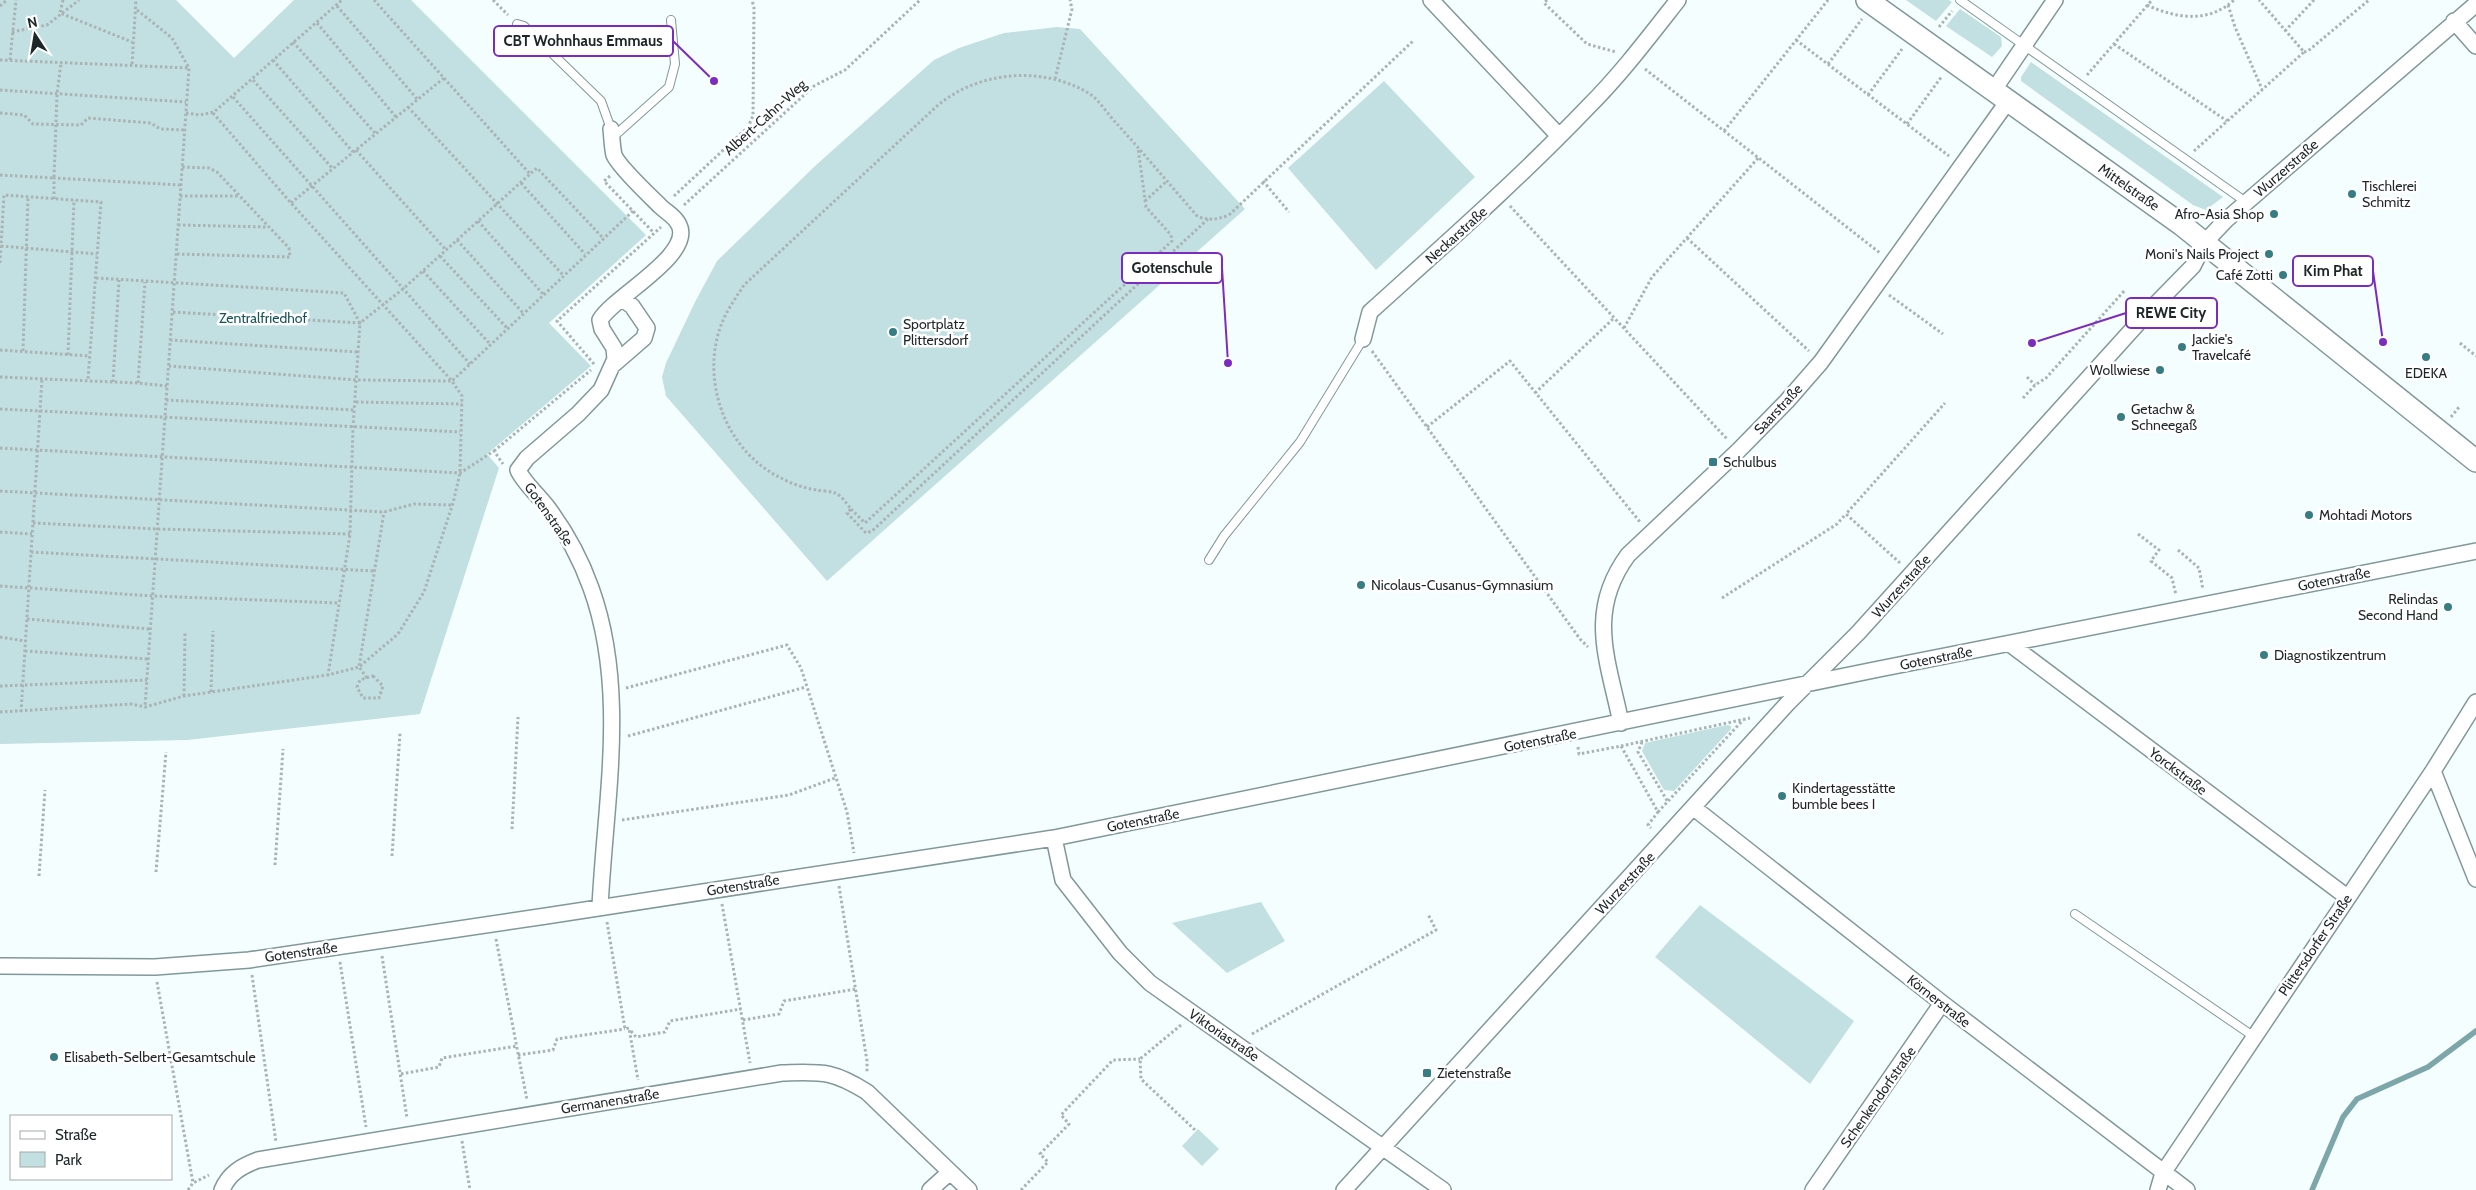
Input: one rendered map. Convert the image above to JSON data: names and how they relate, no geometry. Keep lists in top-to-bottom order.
{
  "streets": {
    "main road": ["Mittelstraße"],
    "street": [
      "Wurzerstraße",
      "Neckarstraße",
      "Saarstraße",
      "Gotenstraße",
      "Yorckstraße",
      "Plittersdorfer Straße",
      "Körnerstraße",
      "Viktoriastraße",
      "Schenkendorfstraße",
      "Germanenstraße"
    ],
    "path": ["Albert-Cahn-Weg"]
  },
  "crossings": [
    ["Wurzerstraße", "Mittelstraße"],
    ["Wurzerstraße", "Gotenstraße"],
    ["Wurzerstraße", "Körnerstraße"],
    ["Wurzerstraße", "Viktoriastraße"],
    ["Mittelstraße", "Saarstraße"],
    ["Saarstraße", "Gotenstraße"],
    ["Gotenstraße", "Yorckstraße"],
    ["Gotenstraße", "Viktoriastraße"],
    ["Yorckstraße", "Plittersdorfer Straße"],
    ["Plittersdorfer Straße", "Körnerstraße"],
    ["Körnerstraße", "Schenkendorfstraße"]
  ],
  "parks": ["Zentralfriedhof"],
  "places": {
    "other": [
      "CBT Wohnhaus Emmaus",
      "Tischlerei Schmitz",
      "Afro-Asia Shop",
      "Moni's Nails Project",
      "Café Zotti",
      "Sportplatz Plittersdorf",
      "Kim Phat",
      "REWE City",
      "Jackie's Travelcafé",
      "EDEKA",
      "Gotenschule",
      "Wollwiese",
      "Getachw & Schneegaß",
      "Mohtadi Motors",
      "Nicolaus-Cusanus-Gymnasium",
      "Relindas Second Hand",
      "Diagnostikzentrum",
      "Kindertagesstätte bumble bees I",
      "Elisabeth-Selbert-Gesamtschule"
    ],
    "transit": ["Schulbus", "Zietenstraße"]
  },
  "legend": ["Straße", "Park"],
  "north": "top"
}
